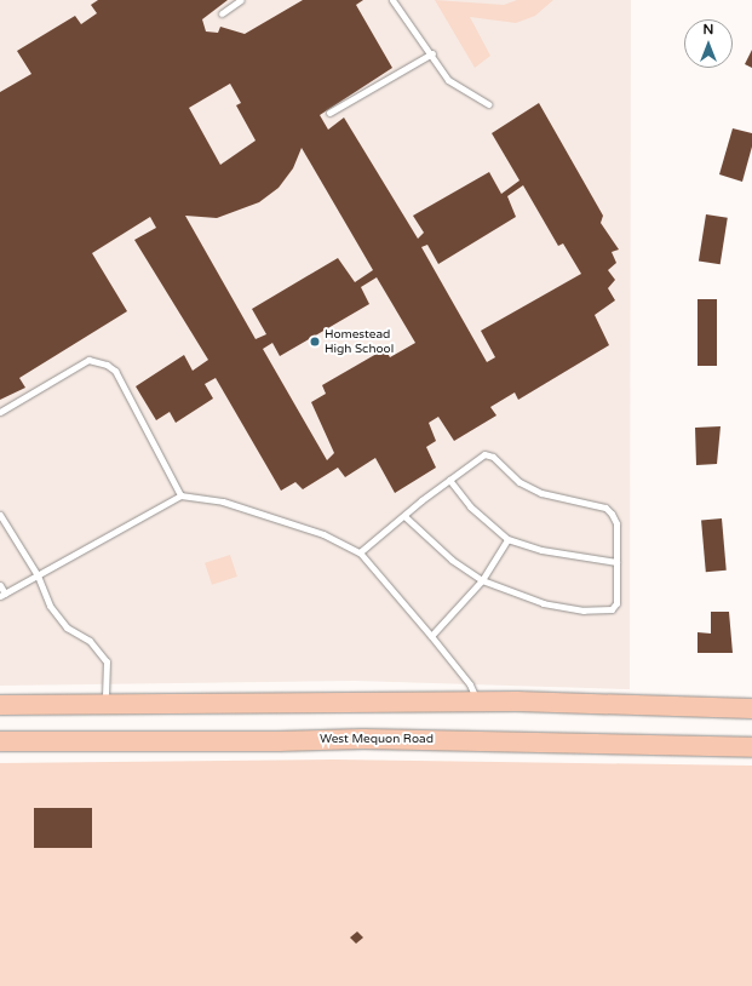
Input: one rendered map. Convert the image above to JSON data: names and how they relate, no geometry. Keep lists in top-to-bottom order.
{
  "streets": {
    "main road": ["West Mequon Road"]
  },
  "places": ["Homestead High School"],
  "north": "top"
}
